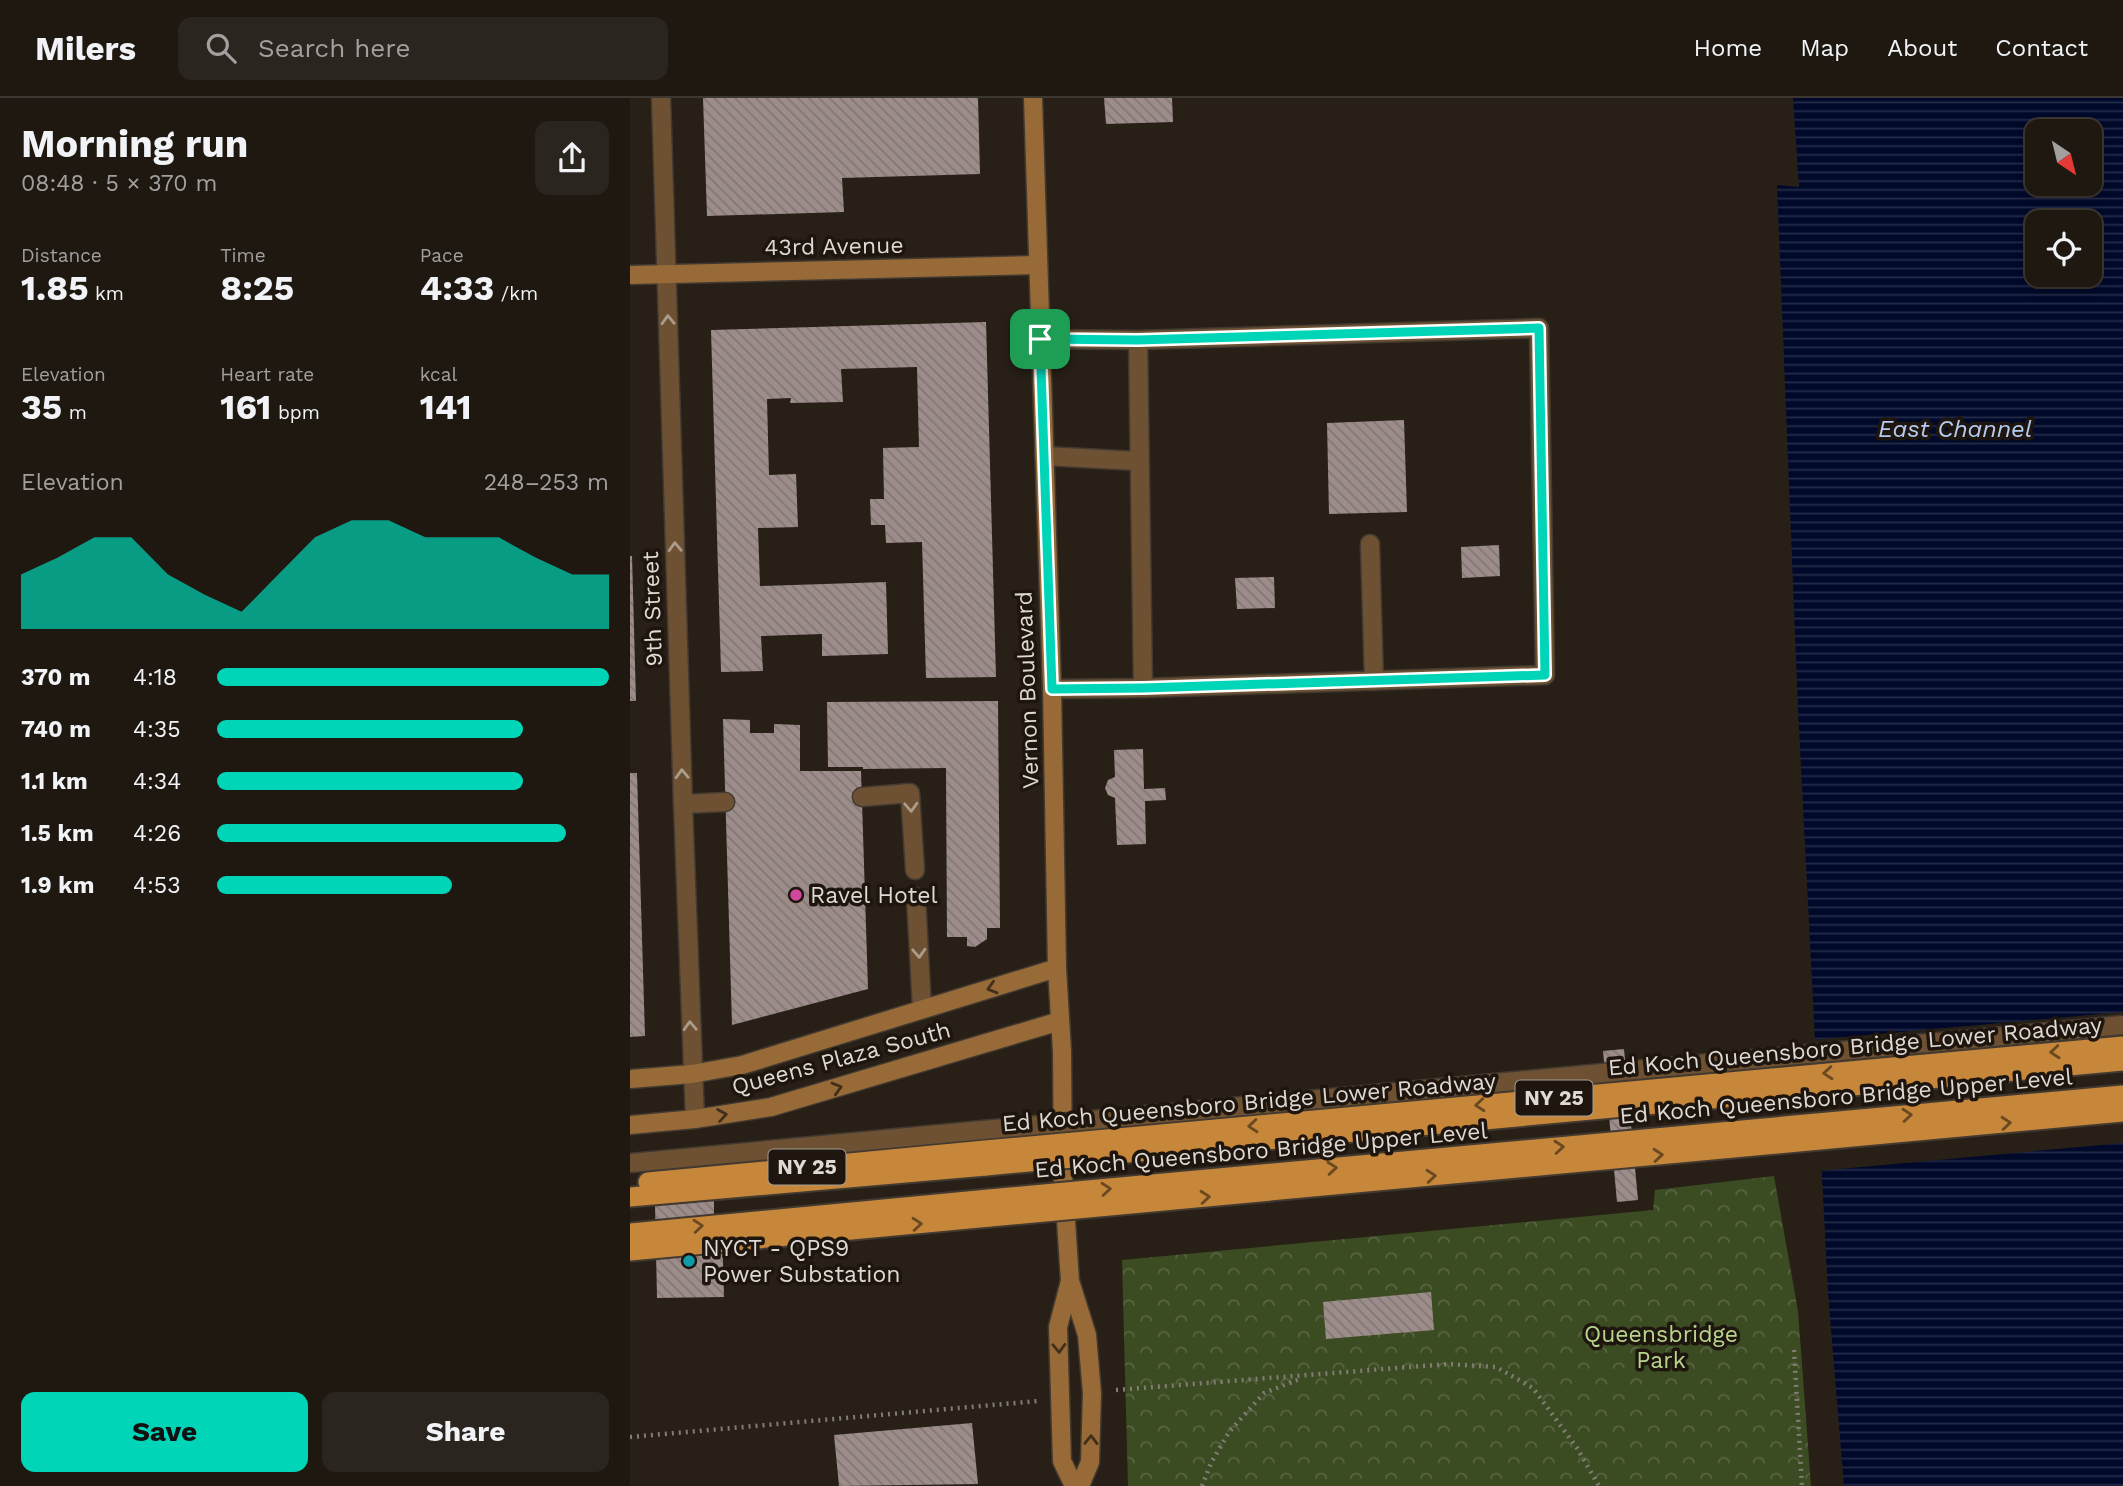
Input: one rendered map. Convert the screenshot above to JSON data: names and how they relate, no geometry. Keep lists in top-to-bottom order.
{
  "streets": {
    "highway": ["Ed Koch Queensboro Bridge Lower Roadway", "Ed Koch Queensboro Bridge Upper Level", "NY 25"],
    "main road": ["43rd Avenue", "Vernon Boulevard", "Queens Plaza South"],
    "street": ["9th Street"]
  },
  "crossings": [
    ["43rd Avenue", "9th Street"],
    ["43rd Avenue", "Vernon Boulevard"],
    ["9th Street", "Queens Plaza South"],
    ["Vernon Boulevard", "Queens Plaza South"]
  ],
  "one_way": ["9th Street"],
  "water": ["East Channel"],
  "parks": ["Queensbridge Park"],
  "places": ["Ravel Hotel", "NYCT - QPS9 Power Substation"],
  "north": "bottom right",
  "page": {
    "header": "Milers",
    "search": "Search here",
    "nav": [
      "Home",
      "Map",
      "About",
      "Contact"
    ],
    "heading": ["Morning run", "08:48 · 5 × 370 m"],
    "stats": [
      ["Distance", "1.85 km"],
      ["Time", "8:25"],
      ["Pace", "4:33 /km"],
      ["Elevation", "35 m"],
      ["Heart rate", "161 bpm"],
      ["kcal", "141"]
    ],
    "chart": ["Elevation", "248–253 m"],
    "list": [
      {
        "name": "370 m",
        "note": "4:18"
      },
      {
        "name": "740 m",
        "note": "4:35"
      },
      {
        "name": "1.1 km",
        "note": "4:34"
      },
      {
        "name": "1.5 km",
        "note": "4:26"
      },
      {
        "name": "1.9 km",
        "note": "4:53"
      }
    ],
    "buttons": ["Save", "Share"]
  }
}
